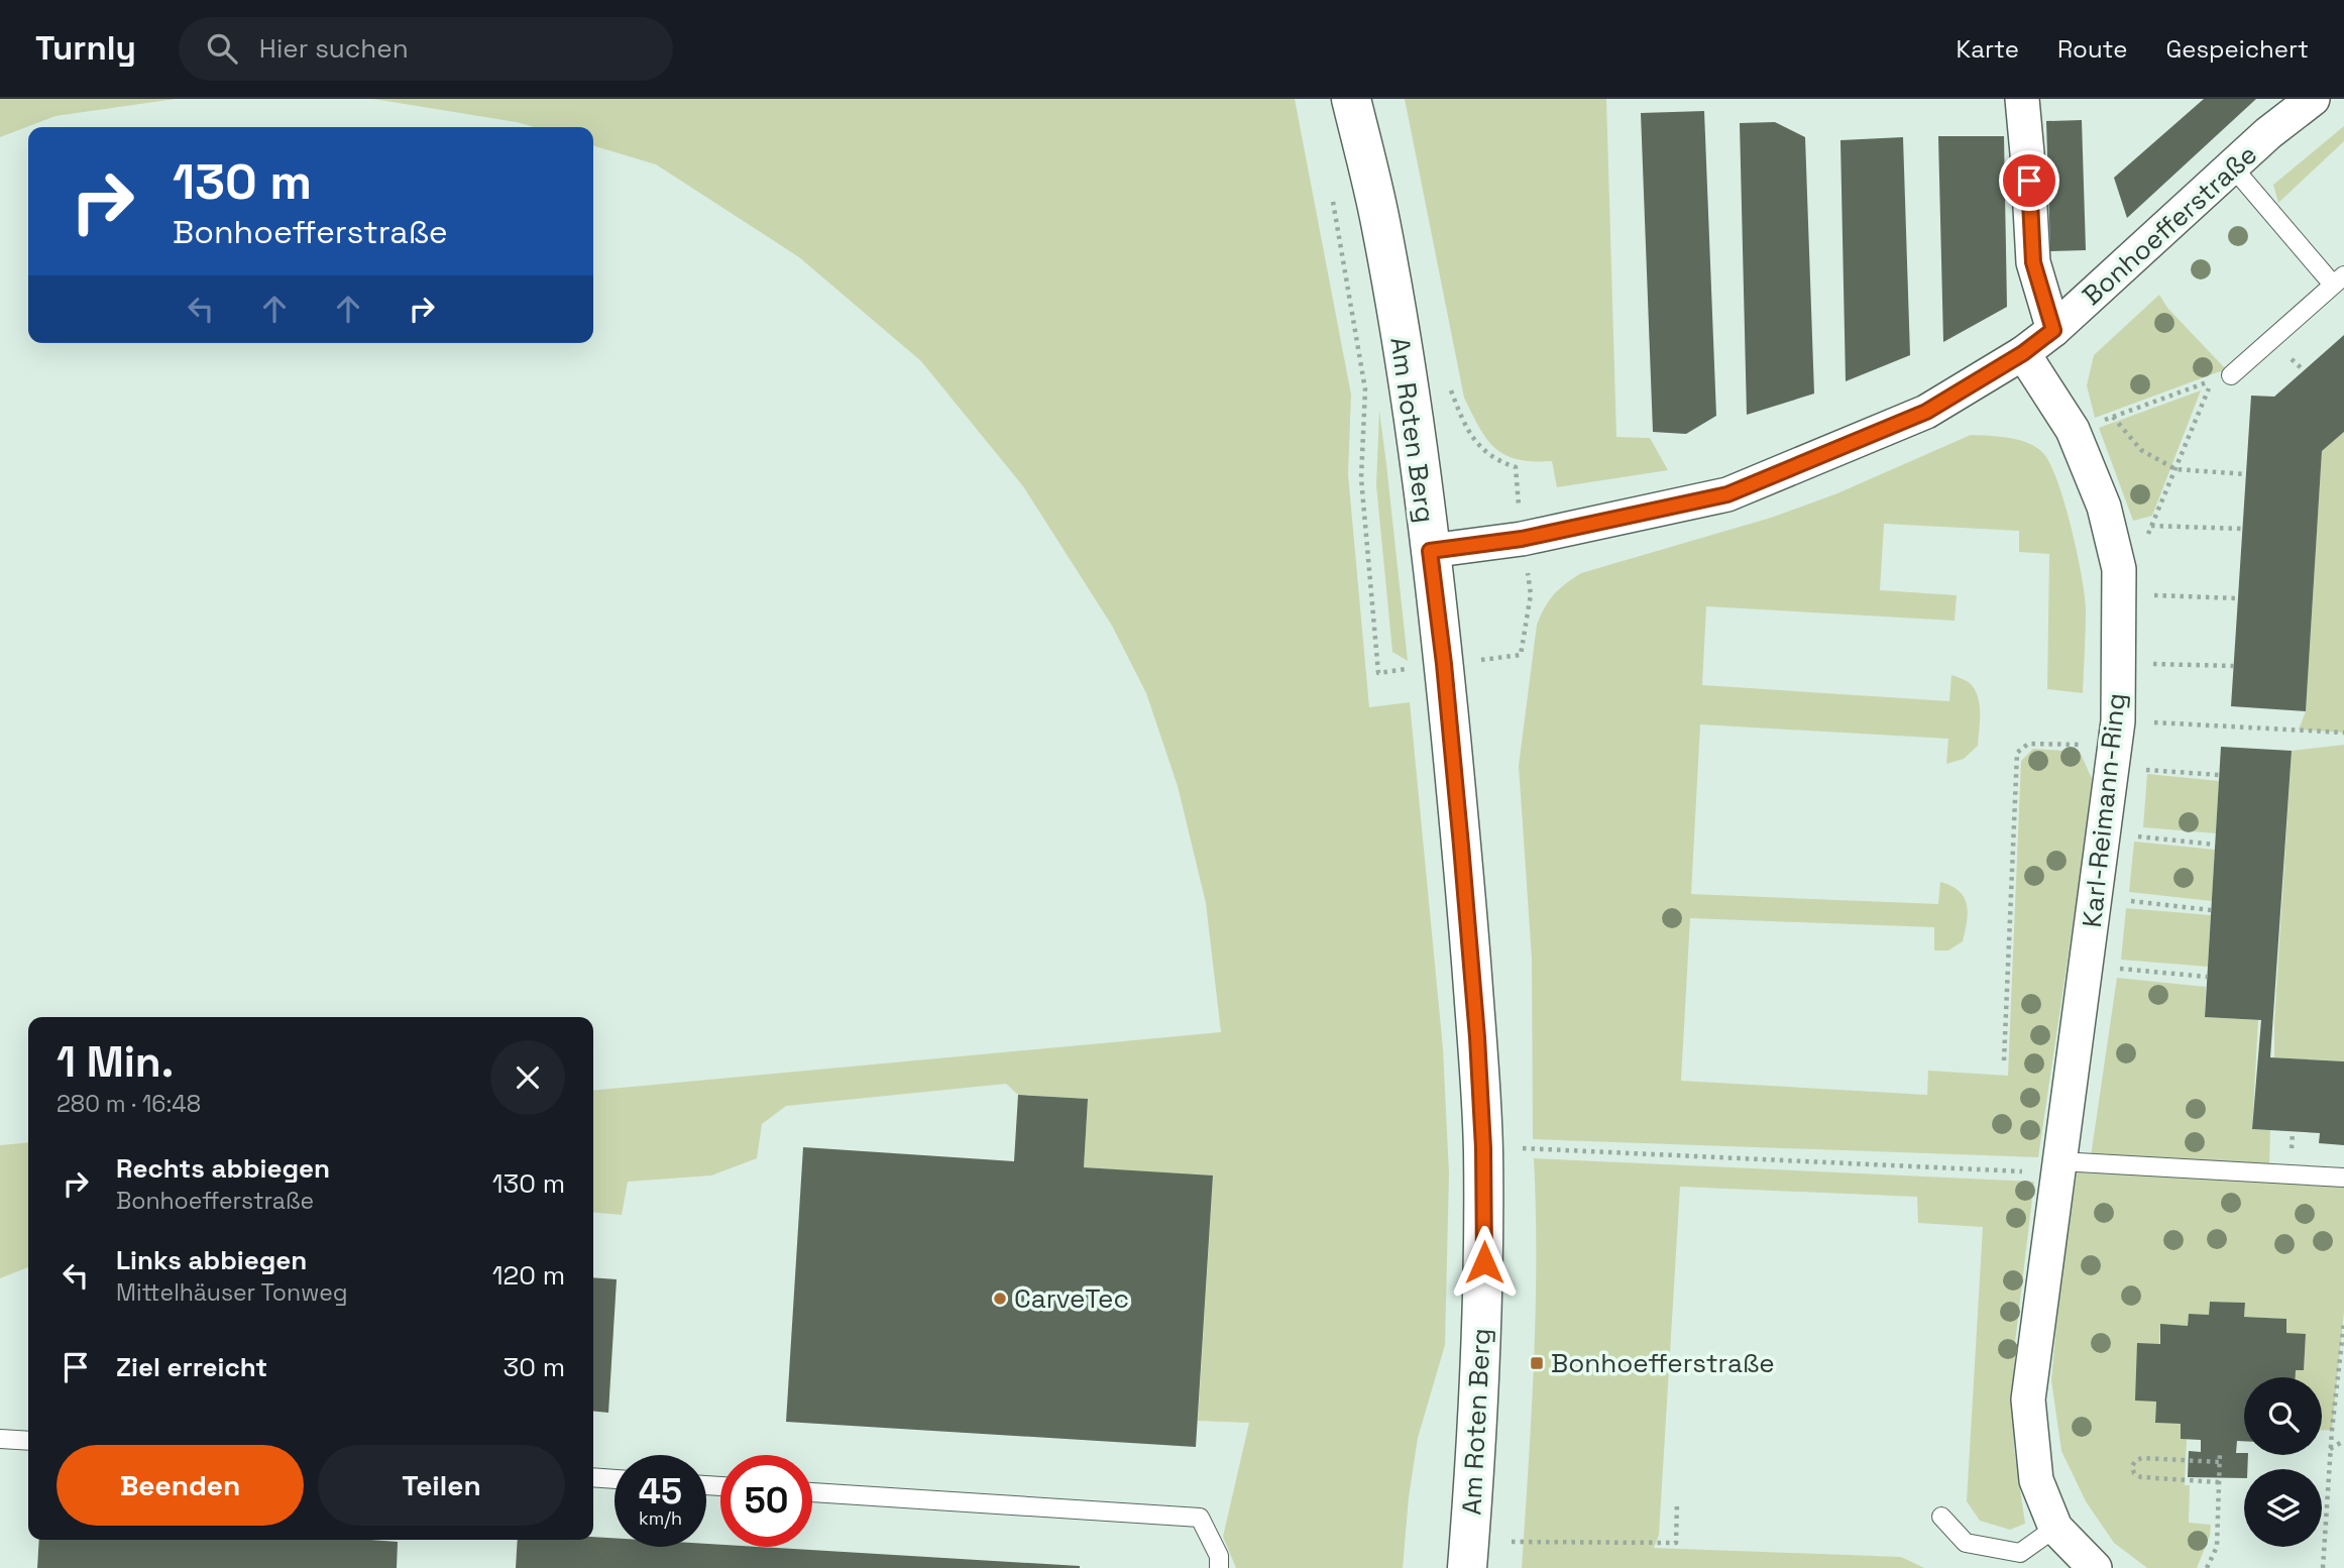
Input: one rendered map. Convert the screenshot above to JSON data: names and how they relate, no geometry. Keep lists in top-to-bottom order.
{
  "streets": {
    "main road": ["Am Roten Berg"],
    "street": ["Bonhoefferstraße", "Karl-Reimann-Ring"]
  },
  "crossings": [
    ["Bonhoefferstraße", "Am Roten Berg"],
    ["Bonhoefferstraße", "Karl-Reimann-Ring"]
  ],
  "places": {
    "other": ["CarveTec"],
    "transit": ["Bonhoefferstraße"]
  },
  "page": {
    "header": "Turnly",
    "search": "Hier suchen",
    "nav": ["Karte", "Route", "Gespeichert"],
    "turn": ["130 m", "Bonhoefferstraße"],
    "heading": ["1 Min.", "280 m · 16:48"],
    "list": [
      {
        "name": "Rechts abbiegen",
        "note": "Bonhoefferstraße",
        "value": "130 m"
      },
      {
        "name": "Links abbiegen",
        "note": "Mittelhäuser Tonweg",
        "value": "120 m"
      },
      {
        "name": "Ziel erreicht",
        "value": "30 m"
      }
    ],
    "buttons": ["Beenden", "Teilen"],
    "speed": "45 km/h",
    "limit": "50"
  }
}
